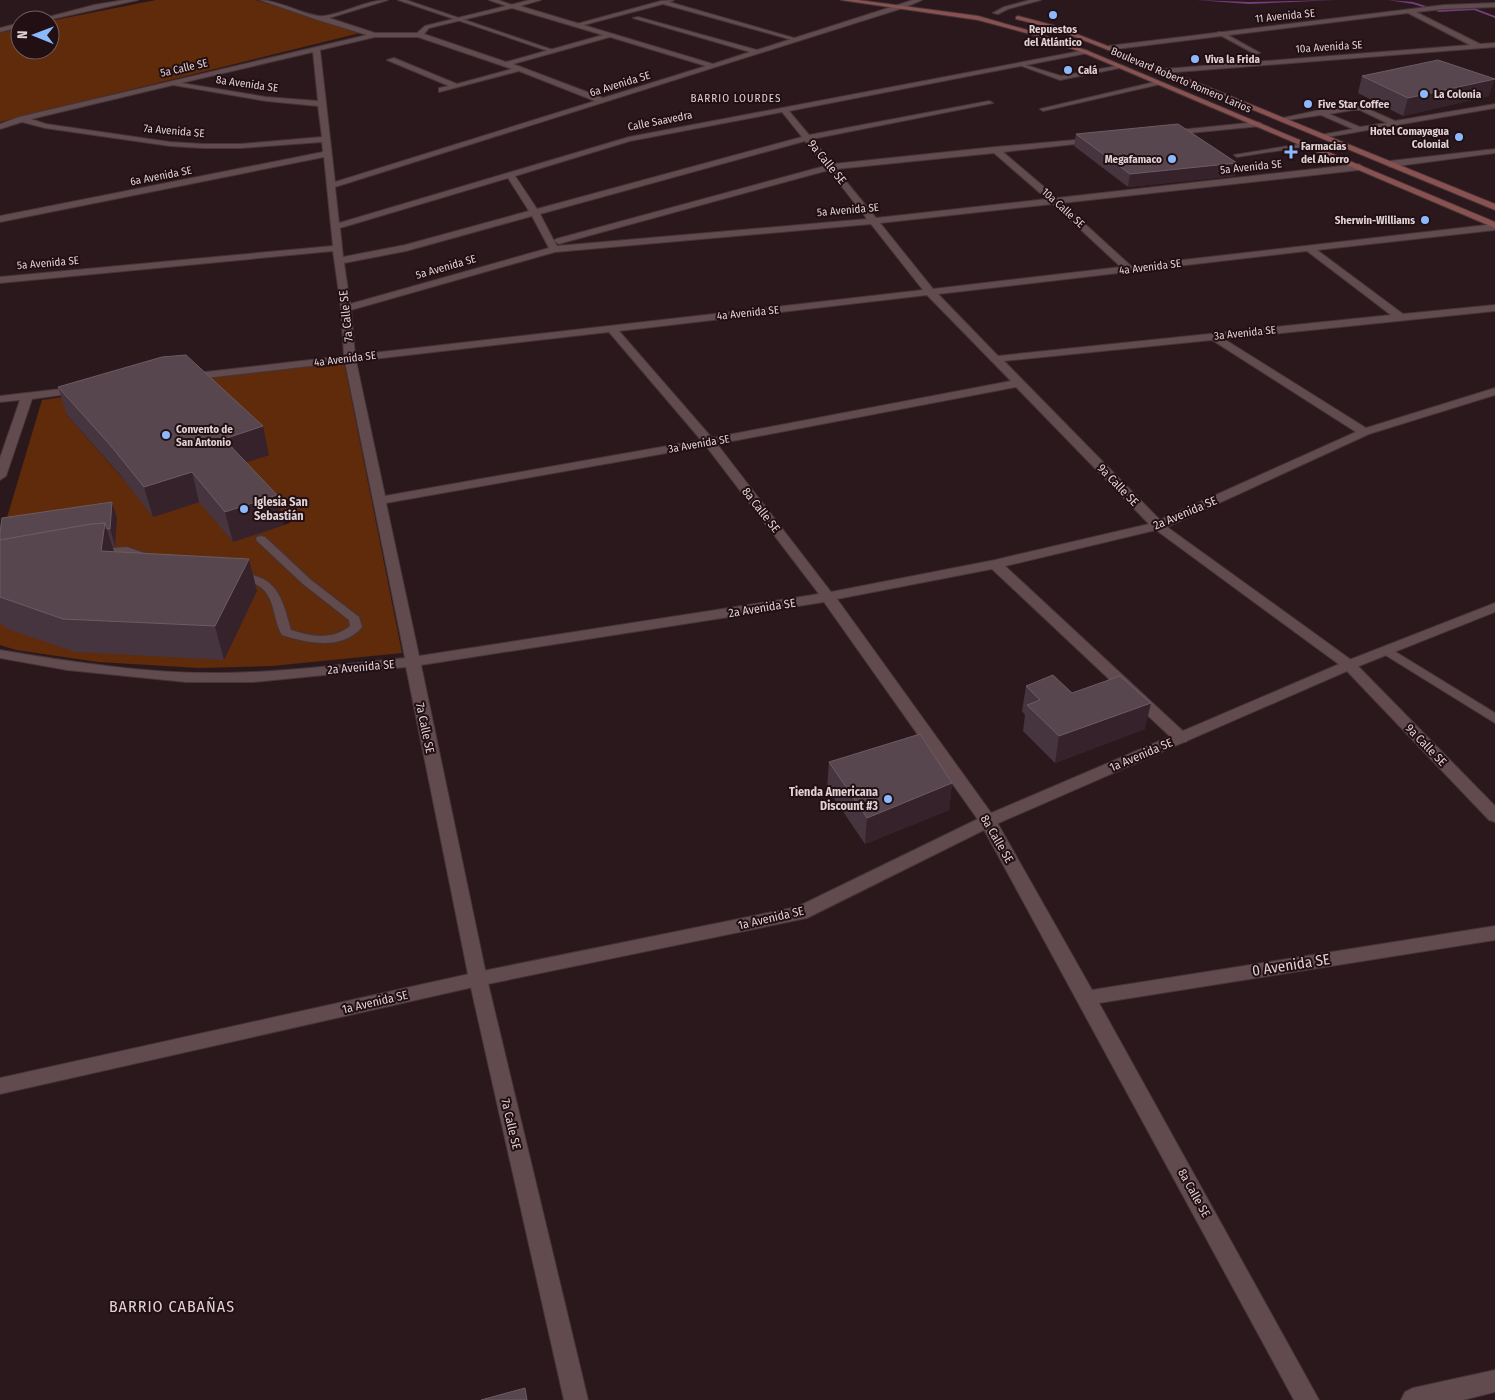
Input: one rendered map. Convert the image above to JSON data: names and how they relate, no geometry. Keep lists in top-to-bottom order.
{
  "streets": {
    "main road": ["Boulevard Roberto Romero Larios"],
    "street": [
      "11 Avenida SE",
      "10a Avenida SE",
      "5a Calle SE",
      "8a Avenida SE",
      "6a Avenida SE",
      "Calle Saavedra",
      "7a Avenida SE",
      "9a Calle SE",
      "5a Avenida SE",
      "10a Calle SE",
      "4a Avenida SE",
      "7a Calle SE",
      "3a Avenida SE",
      "8a Calle SE",
      "2a Avenida SE",
      "1a Avenida SE",
      "0 Avenida SE"
    ]
  },
  "crossings": [
    ["11 Avenida SE", "Boulevard Roberto Romero Larios"],
    ["10a Avenida SE", "Boulevard Roberto Romero Larios"],
    ["5a Calle SE", "8a Avenida SE"],
    ["5a Calle SE", "7a Avenida SE"],
    ["5a Calle SE", "7a Calle SE"],
    ["Boulevard Roberto Romero Larios", "6a Avenida SE"],
    ["Boulevard Roberto Romero Larios", "Calle Saavedra"],
    ["Boulevard Roberto Romero Larios", "5a Avenida SE"],
    ["Boulevard Roberto Romero Larios", "4a Avenida SE"],
    ["8a Avenida SE", "7a Calle SE"],
    ["6a Avenida SE", "7a Calle SE"],
    ["Calle Saavedra", "9a Calle SE"],
    ["Calle Saavedra", "7a Calle SE"],
    ["7a Avenida SE", "7a Calle SE"],
    ["9a Calle SE", "5a Avenida SE"],
    ["9a Calle SE", "4a Avenida SE"],
    ["9a Calle SE", "3a Avenida SE"],
    ["9a Calle SE", "2a Avenida SE"],
    ["9a Calle SE", "1a Avenida SE"],
    ["5a Avenida SE", "10a Calle SE"],
    ["5a Avenida SE", "7a Calle SE"],
    ["10a Calle SE", "4a Avenida SE"],
    ["4a Avenida SE", "7a Calle SE"],
    ["4a Avenida SE", "8a Calle SE"],
    ["7a Calle SE", "3a Avenida SE"],
    ["7a Calle SE", "2a Avenida SE"],
    ["7a Calle SE", "1a Avenida SE"],
    ["3a Avenida SE", "8a Calle SE"],
    ["8a Calle SE", "2a Avenida SE"],
    ["8a Calle SE", "1a Avenida SE"],
    ["8a Calle SE", "0 Avenida SE"]
  ],
  "districts": ["BARRIO LOURDES", "BARRIO CABAÑAS"],
  "places": {
    "other": [
      "Repuestos del Atlántico",
      "Viva la Frida",
      "Calá",
      "La Colonia",
      "Five Star Coffee",
      "Hotel Comayagua Colonial",
      "Megafamaco",
      "Sherwin-Williams",
      "Convento de San Antonio",
      "Iglesia San Sebastián",
      "Tienda Americana Discount #3"
    ],
    "health": ["Farmacias del Ahorro"]
  },
  "north": "left"
}
